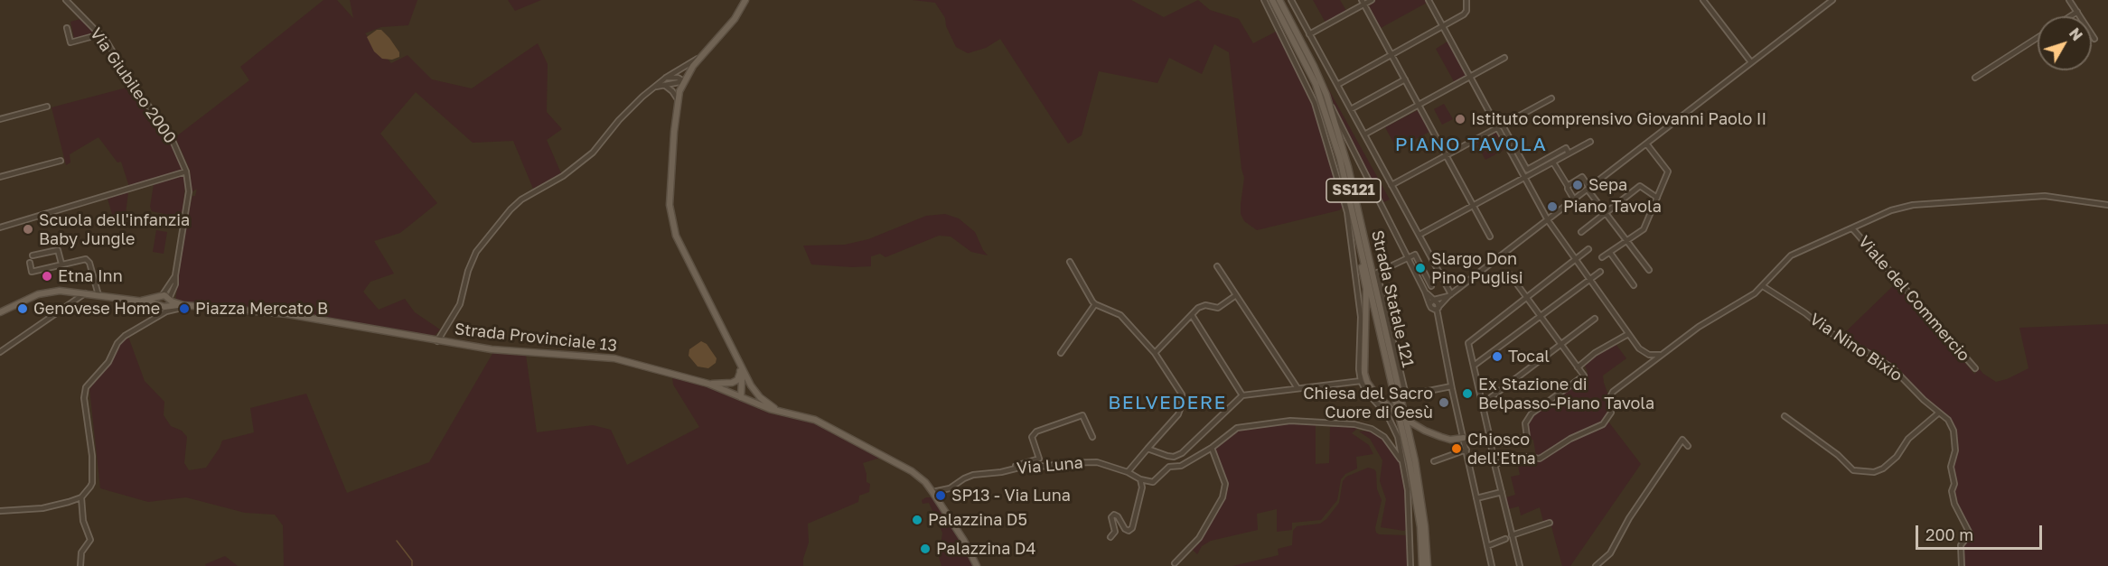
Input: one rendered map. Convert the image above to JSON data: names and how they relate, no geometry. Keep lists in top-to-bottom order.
{
  "streets": {
    "main road": ["SS121", "Strada Statale 121", "Strada Provinciale 13"],
    "street": [
      "Via Giubileo 2000",
      "Viale del Commercio",
      "Via Nino Bixio",
      "Via Luna"
    ]
  },
  "crossings": [
    ["Via Giubileo 2000", "Strada Provinciale 13"],
    ["Strada Provinciale 13", "Via Luna"]
  ],
  "districts": ["PIANO TAVOLA", "BELVEDERE"],
  "places": [
    "Istituto comprensivo Giovanni Paolo II",
    "Sepa",
    "Piano Tavola",
    "Scuola dell'infanzia Baby Jungle",
    "Slargo Don Pino Puglisi",
    "Etna Inn",
    "Genovese Home",
    "Piazza Mercato B",
    "Tocal",
    "Ex Stazione di Belpasso-Piano Tavola",
    "Chiesa del Sacro Cuore di Gesù",
    "Chiosco dell'Etna",
    "SP13 - Via Luna",
    "Palazzina D5",
    "Palazzina D4"
  ],
  "scale_bar": "200 m",
  "north": "top right"
}
